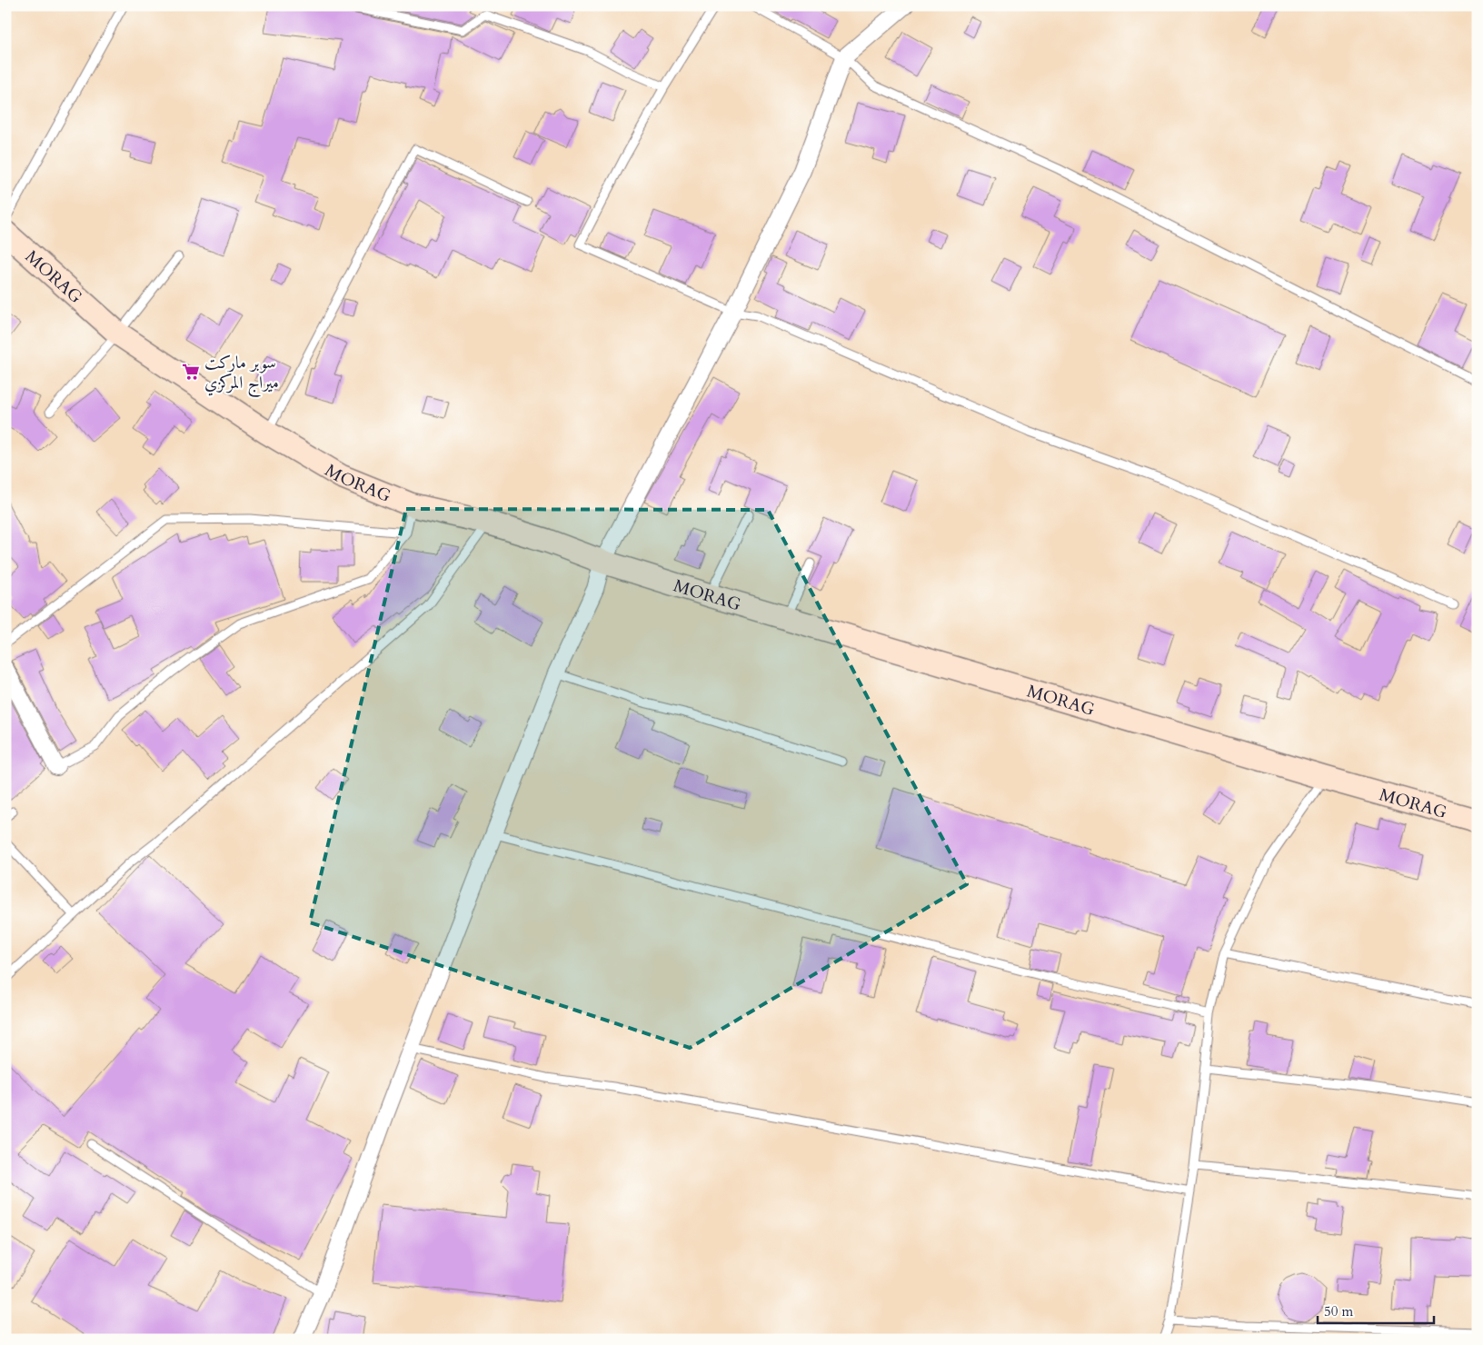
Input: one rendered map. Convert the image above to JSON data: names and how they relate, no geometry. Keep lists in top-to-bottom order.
{
  "streets": {
    "main road": ["MORAG"]
  },
  "places": {
    "supermarket": ["سوبر ماركت ميراج المركزي"]
  },
  "scale_bar": "50 m"
}
